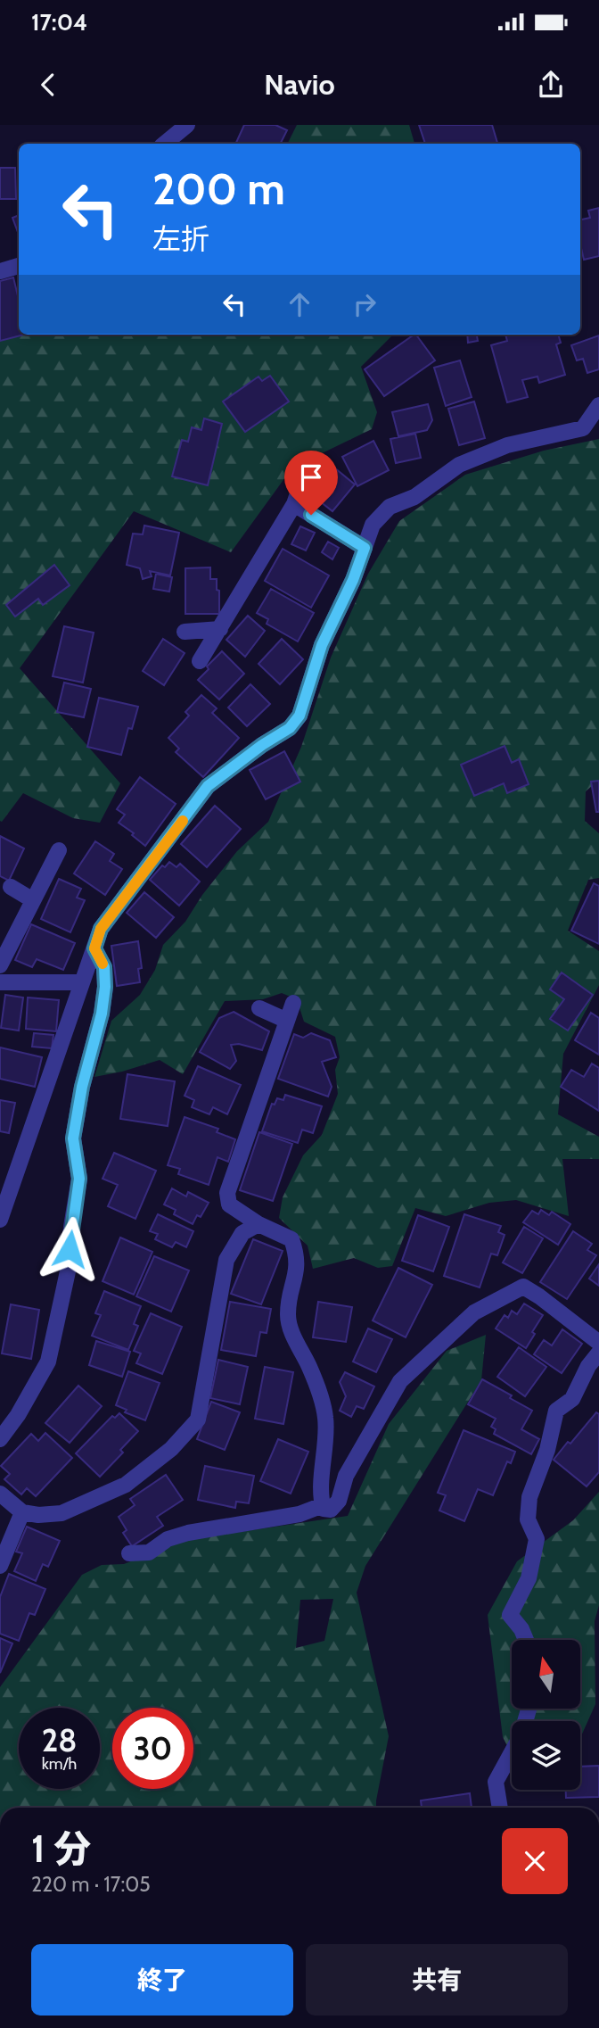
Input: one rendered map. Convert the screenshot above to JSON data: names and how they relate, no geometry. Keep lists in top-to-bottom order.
{
  "north": "top",
  "page": {
    "status": "17:04",
    "header": "Navio",
    "turn": ["200 m", "左折"],
    "speed": "28 km/h",
    "limit": "30",
    "heading": ["1 分", "220 m · 17:05"],
    "buttons": ["終了", "共有"]
  }
}
